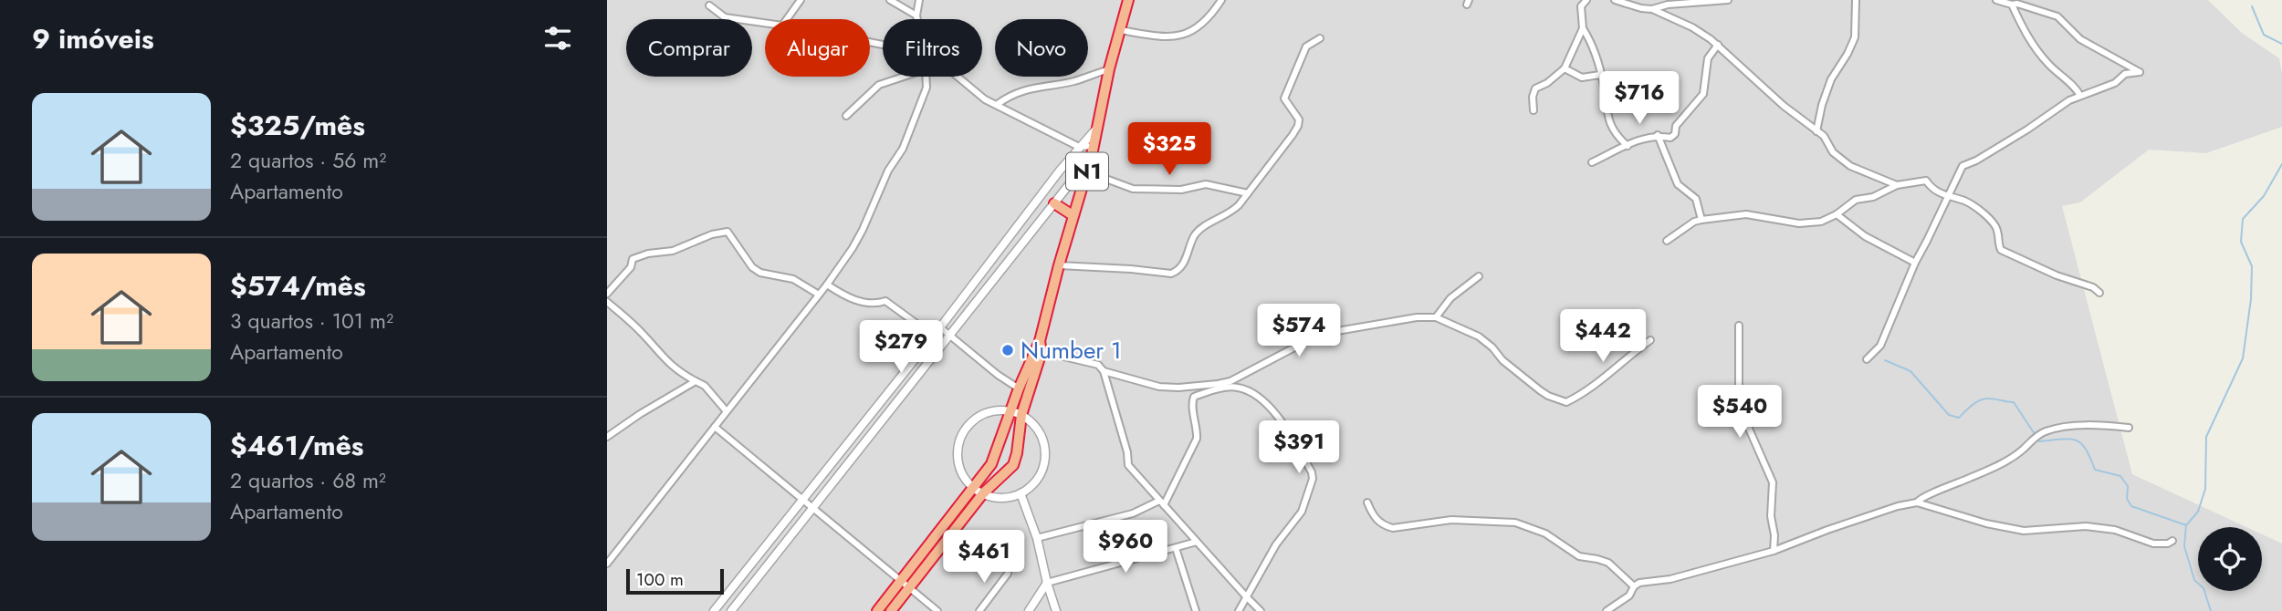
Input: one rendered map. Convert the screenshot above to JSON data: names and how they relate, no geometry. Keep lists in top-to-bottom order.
{
  "streets": {
    "highway": ["N1"]
  },
  "places": ["Number 1"],
  "scale_bar": "100 m",
  "page": {
    "heading": "9 imóveis",
    "chip": [
      "Comprar",
      "Alugar",
      "Filtros",
      "Novo"
    ],
    "price": [
      "$716",
      "$325",
      "$574",
      "$442",
      "$279",
      "$540",
      "$391",
      "$960",
      "$461"
    ],
    "list": [
      {
        "name": "$325/mês",
        "note": "2 quartos · 56 m² · Apartamento"
      },
      {
        "name": "$574/mês",
        "note": "3 quartos · 101 m² · Apartamento"
      },
      {
        "name": "$461/mês",
        "note": "2 quartos · 68 m² · Apartamento"
      }
    ],
    "scale": "100 m"
  }
}
